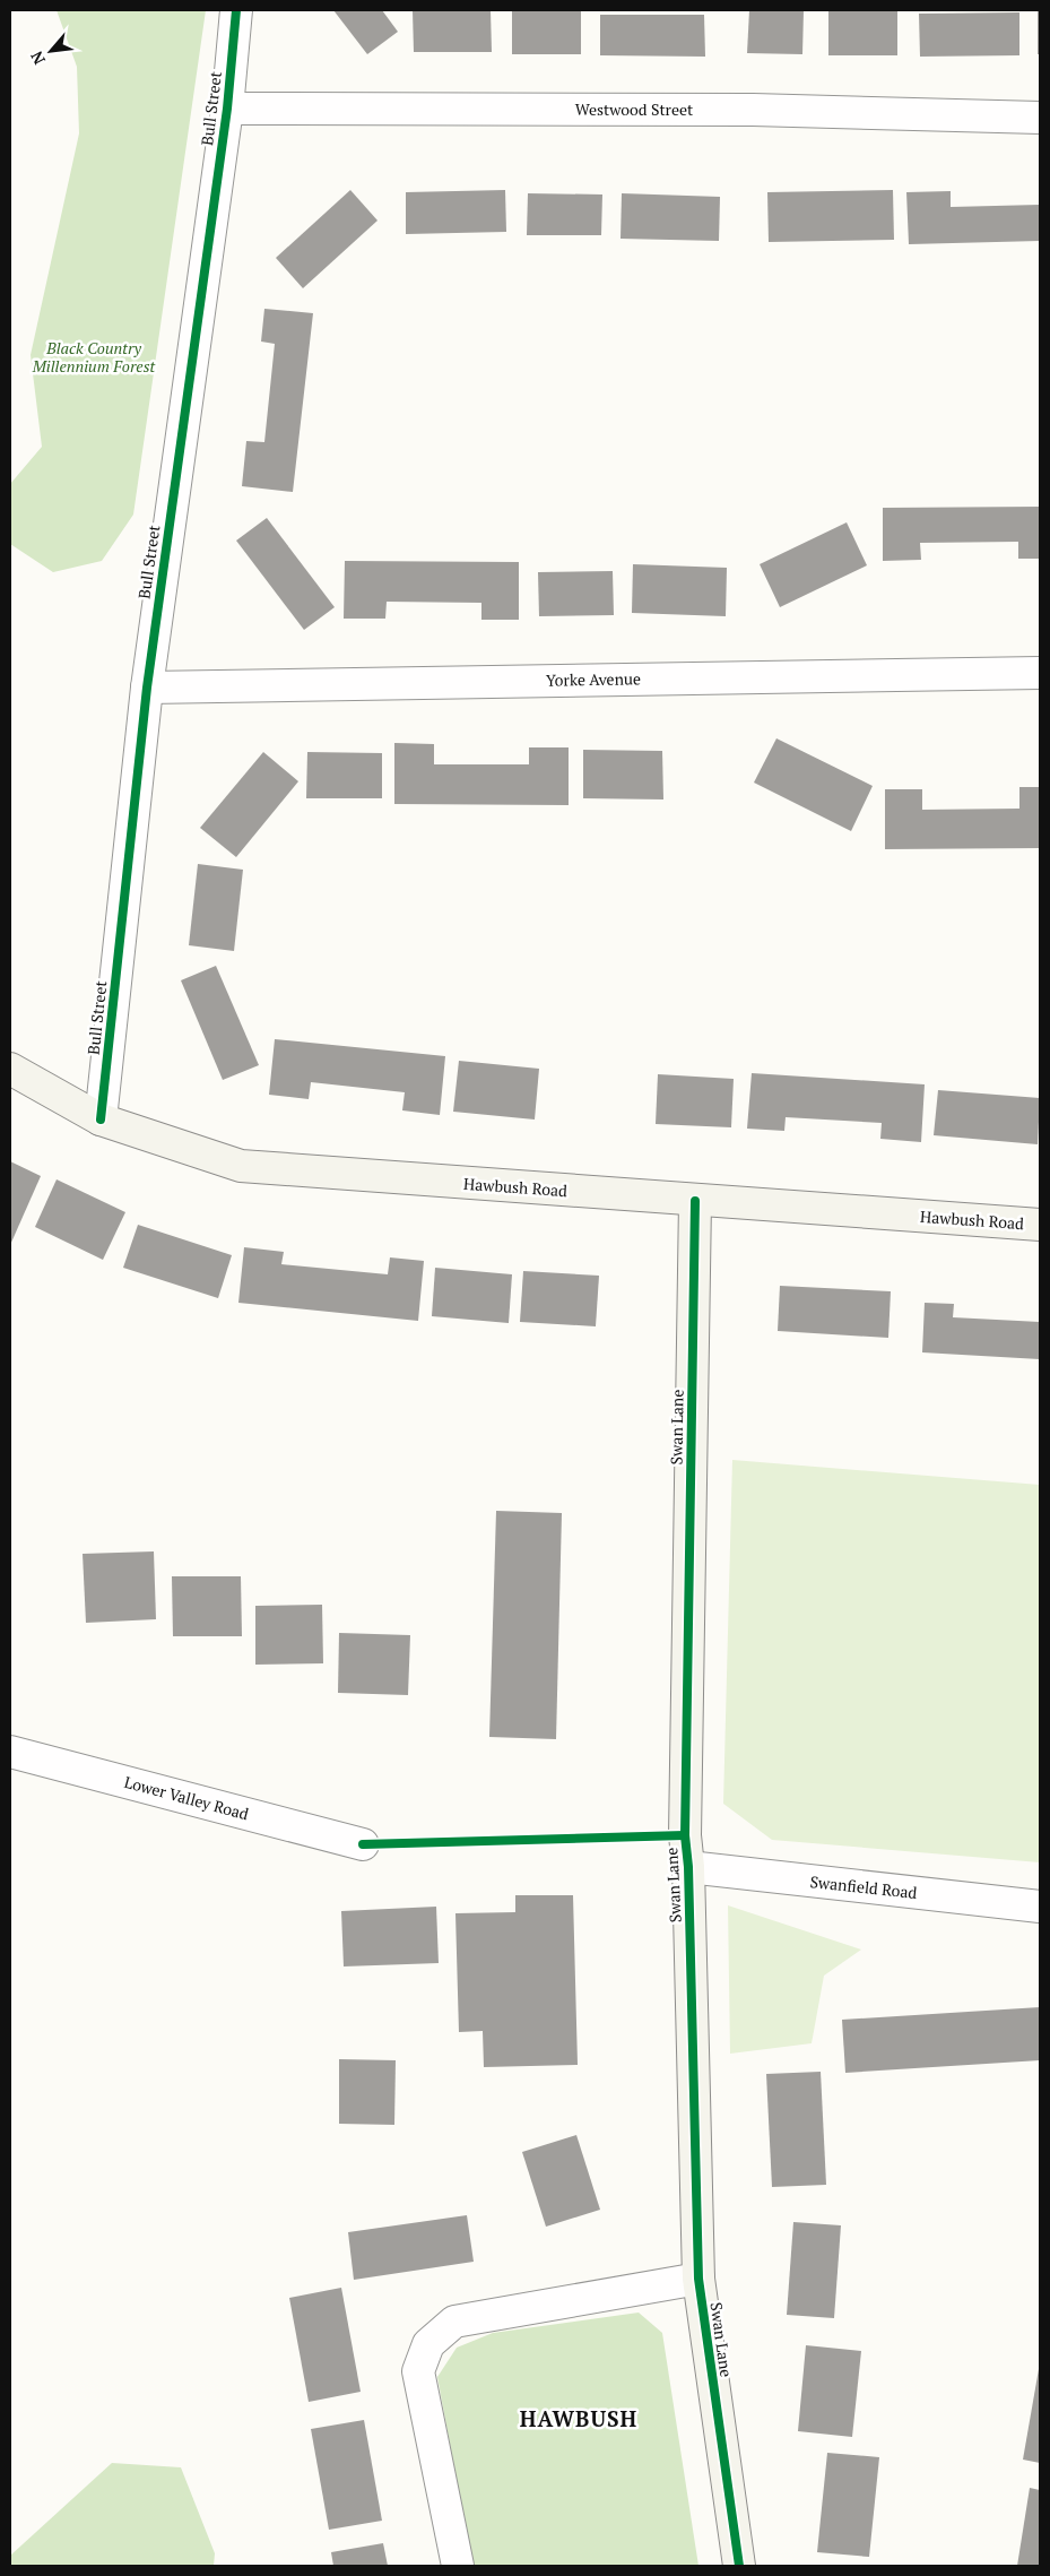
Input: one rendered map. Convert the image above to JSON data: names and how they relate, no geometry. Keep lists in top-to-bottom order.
{
  "streets": {
    "street": [
      "Bull Street",
      "Westwood Street",
      "Yorke Avenue",
      "Hawbush Road",
      "Swan Lane",
      "Lower Valley Road",
      "Swanfield Road"
    ]
  },
  "crossings": [
    ["Bull Street", "Westwood Street"],
    ["Bull Street", "Yorke Avenue"],
    ["Bull Street", "Hawbush Road"],
    ["Hawbush Road", "Swan Lane"],
    ["Swan Lane", "Swanfield Road"]
  ],
  "districts": ["HAWBUSH"],
  "parks": ["Black Country Millennium Forest"],
  "north": "bottom left"
}
